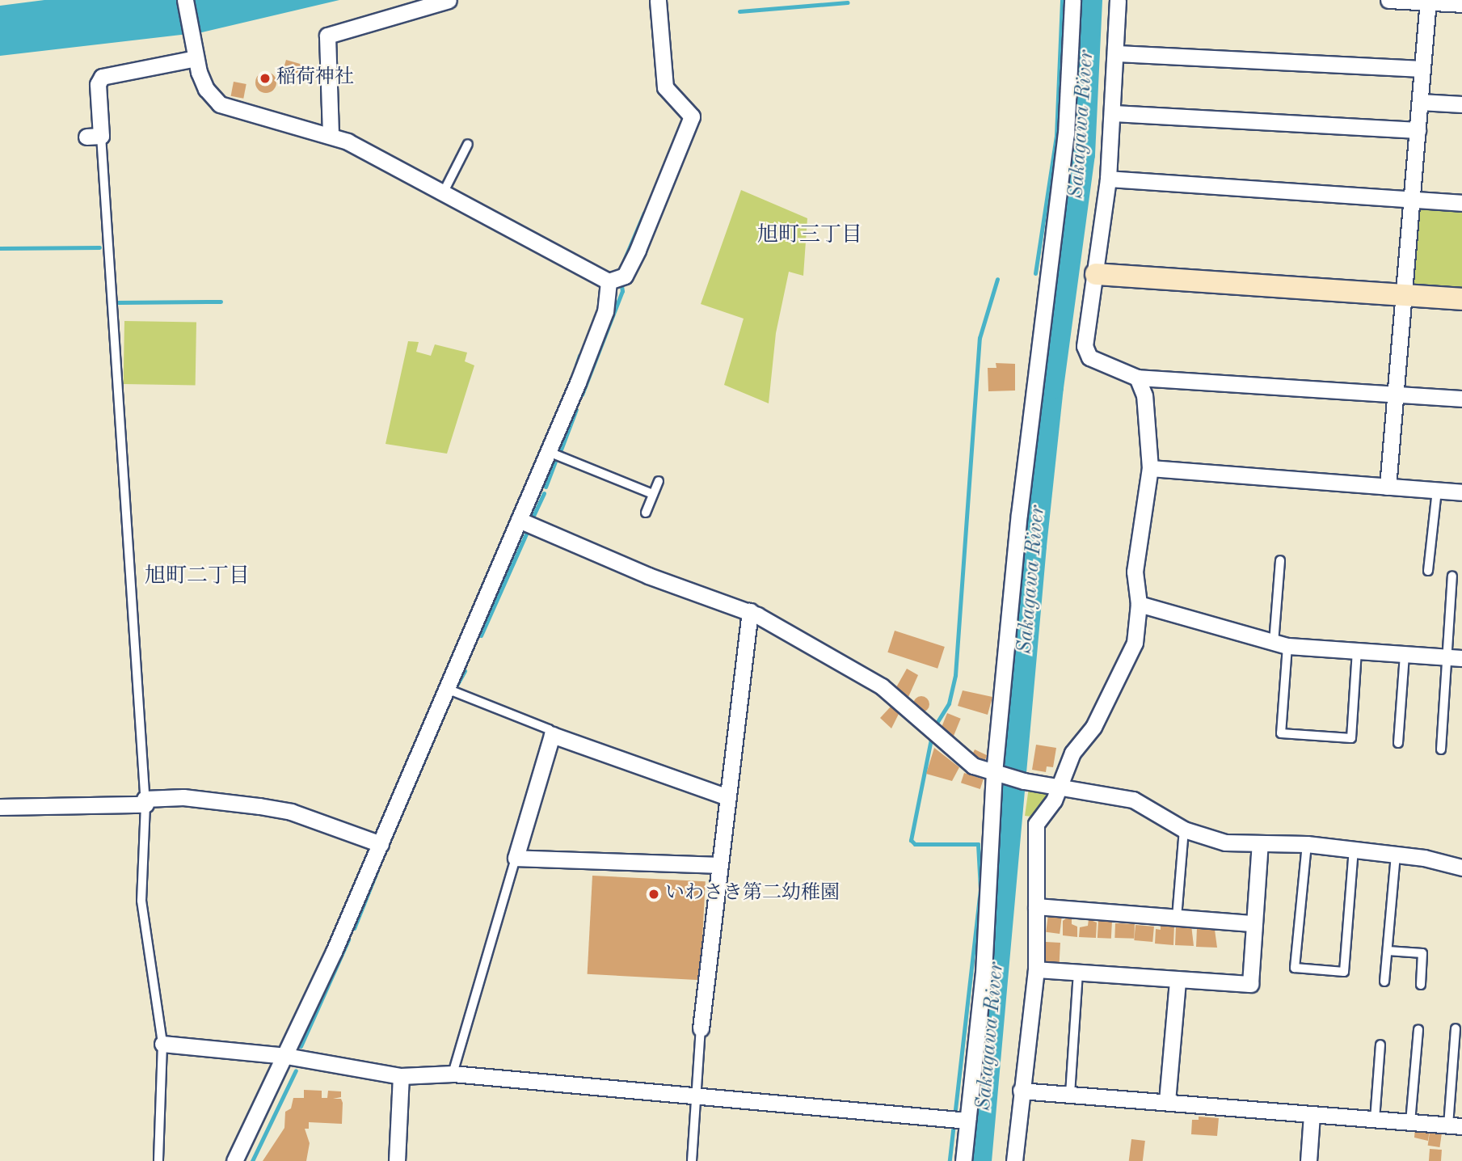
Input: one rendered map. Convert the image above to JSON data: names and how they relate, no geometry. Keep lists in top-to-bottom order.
{
  "districts": ["旭町三丁目", "旭町二丁目"],
  "water": ["Sakagawa River"],
  "places": ["稲荷神社", "いわさき第二幼稚園"]
}
